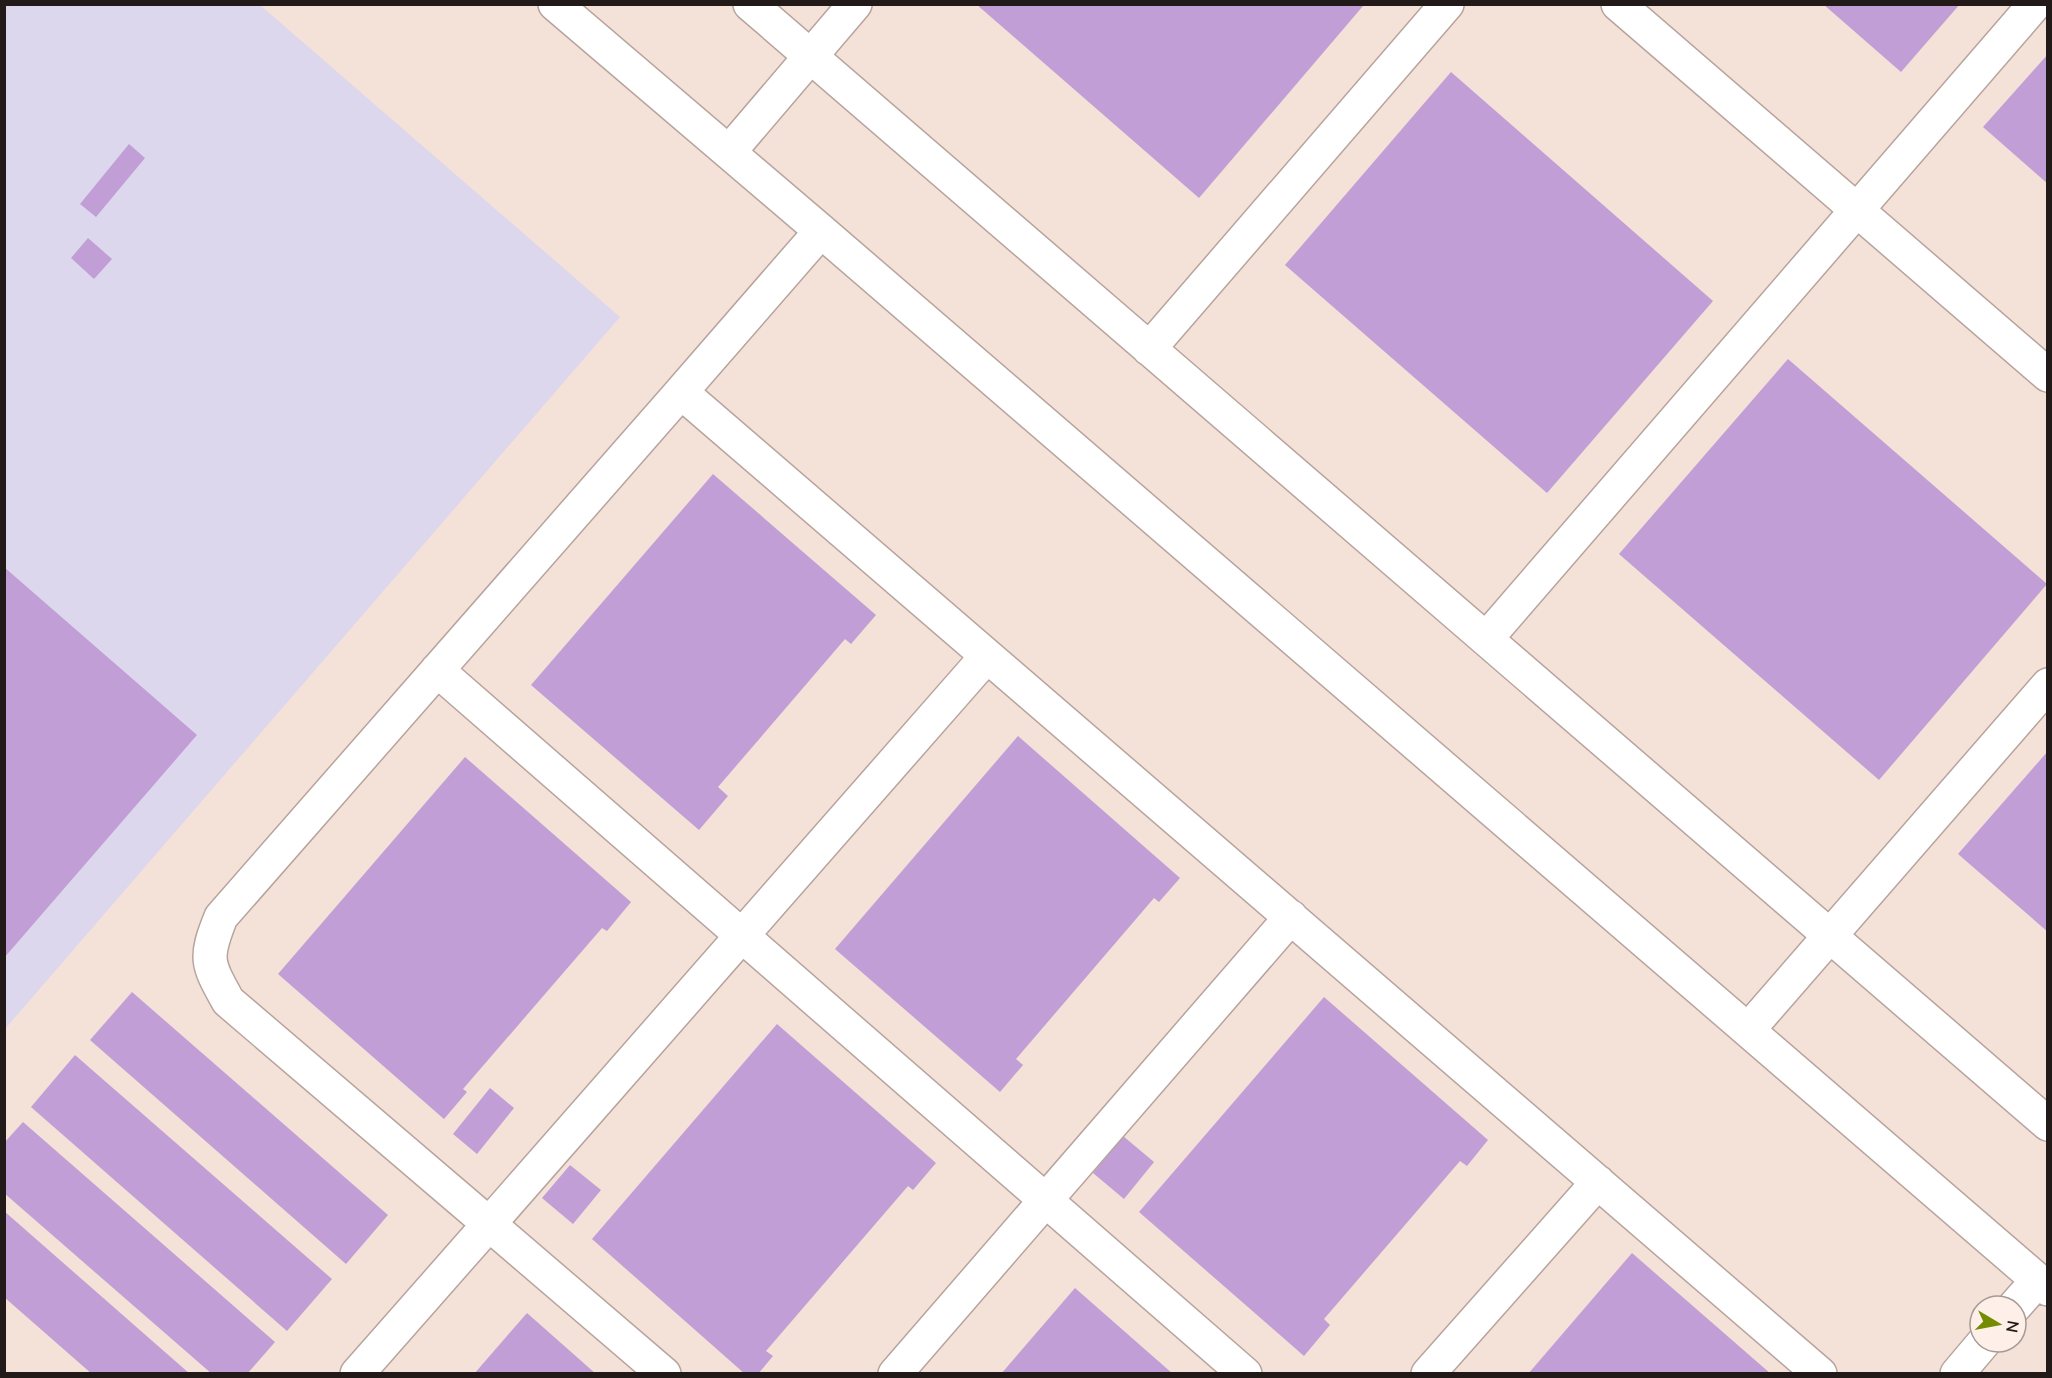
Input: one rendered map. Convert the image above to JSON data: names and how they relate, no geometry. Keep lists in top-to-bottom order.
{
  "north": "right"
}
